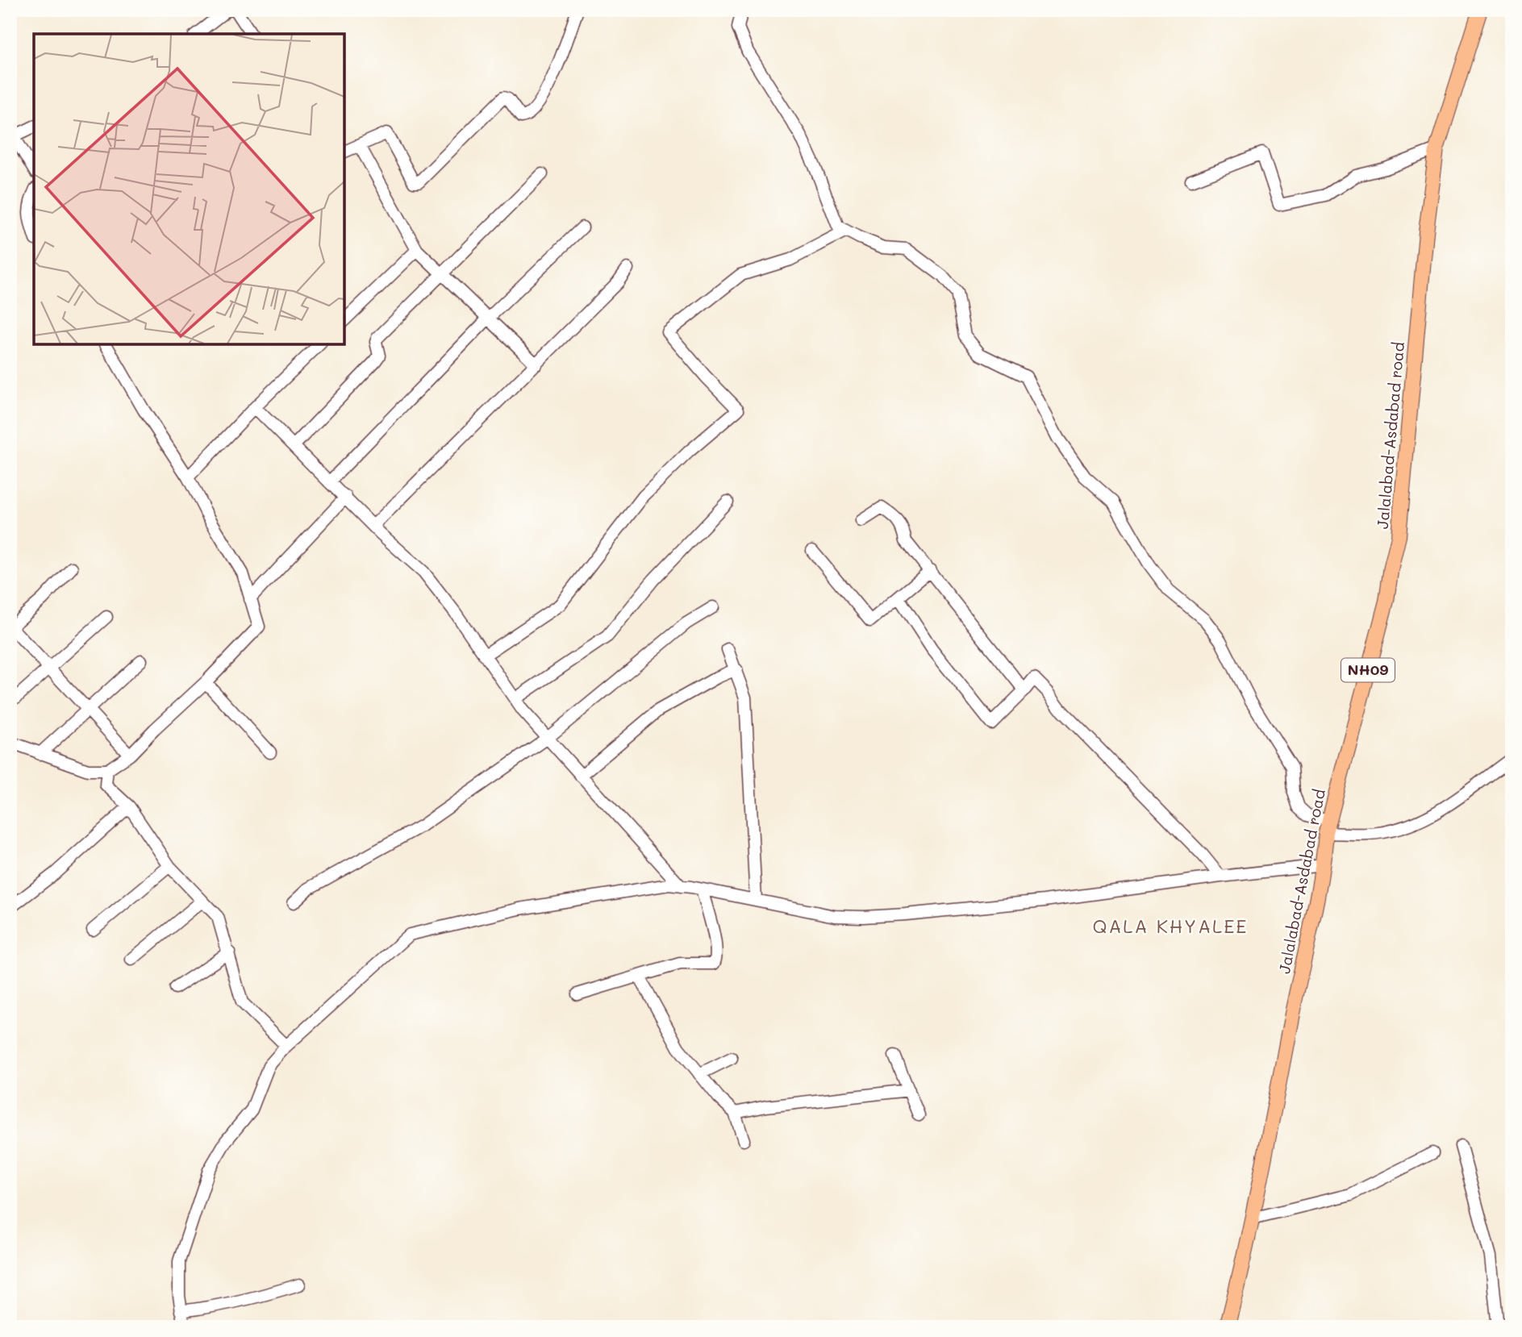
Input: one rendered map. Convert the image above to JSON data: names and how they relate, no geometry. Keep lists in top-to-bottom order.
{
  "streets": {
    "main road": ["Jalalabad-Asdabad road", "NH09"]
  },
  "districts": ["QALA KHYALEE"]
}
